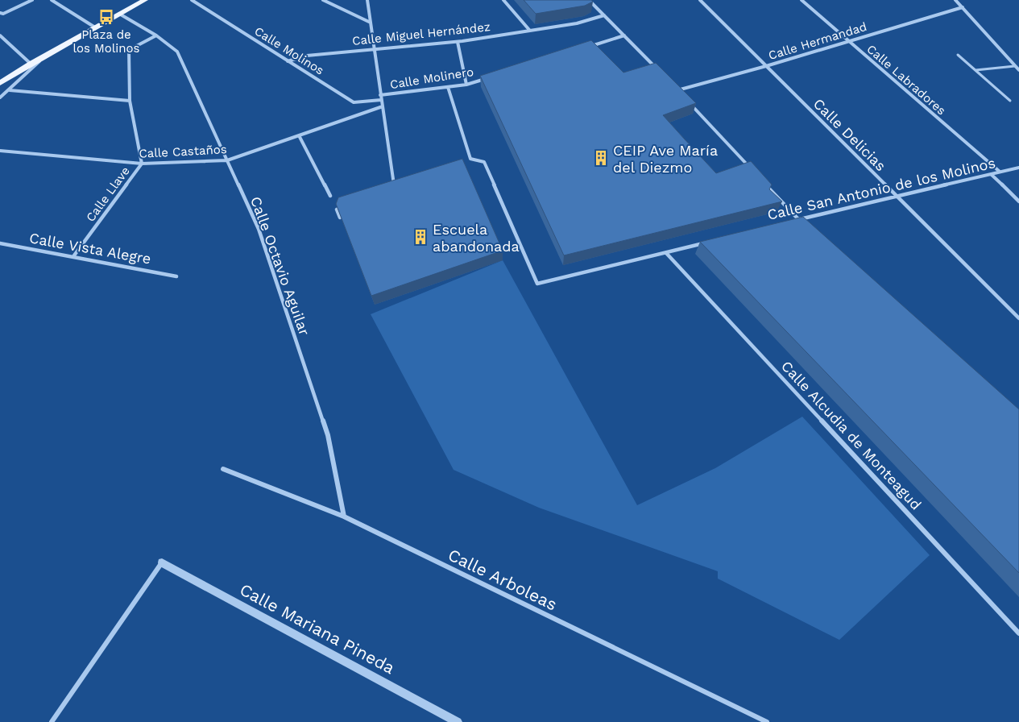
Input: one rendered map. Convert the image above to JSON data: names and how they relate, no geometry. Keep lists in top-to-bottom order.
{
  "streets": {
    "street": [
      "Calle Miguel Hernández",
      "Calle Hermandad",
      "Calle Molinos",
      "Calle Molinero",
      "Calle Labradores",
      "Calle Delicias",
      "Calle Castaños",
      "Calle San Antonio de los Molinos",
      "Calle Llave",
      "Calle Vista Alegre",
      "Calle Octavio Aguilar",
      "Calle Alcudia de Monteagud",
      "Calle Arboleas",
      "Calle Mariana Pineda"
    ]
  },
  "crossings": [
    ["Calle Miguel Hernández", "Calle Molinos"],
    ["Calle Hermandad", "Calle Labradores"],
    ["Calle Hermandad", "Calle Delicias"],
    ["Calle Labradores", "Calle San Antonio de los Molinos"],
    ["Calle Delicias", "Calle San Antonio de los Molinos"],
    ["Calle Castaños", "Calle Llave"],
    ["Calle Castaños", "Calle Octavio Aguilar"],
    ["Calle Llave", "Calle Vista Alegre"],
    ["Calle Llave", "Calle Octavio Aguilar"],
    ["Calle Octavio Aguilar", "Calle Arboleas"]
  ],
  "places": {
    "bus stop": ["Plaza de los Molinos"],
    "building": ["CEIP Ave María del Diezmo", "Escuela abandonada"]
  }
}
